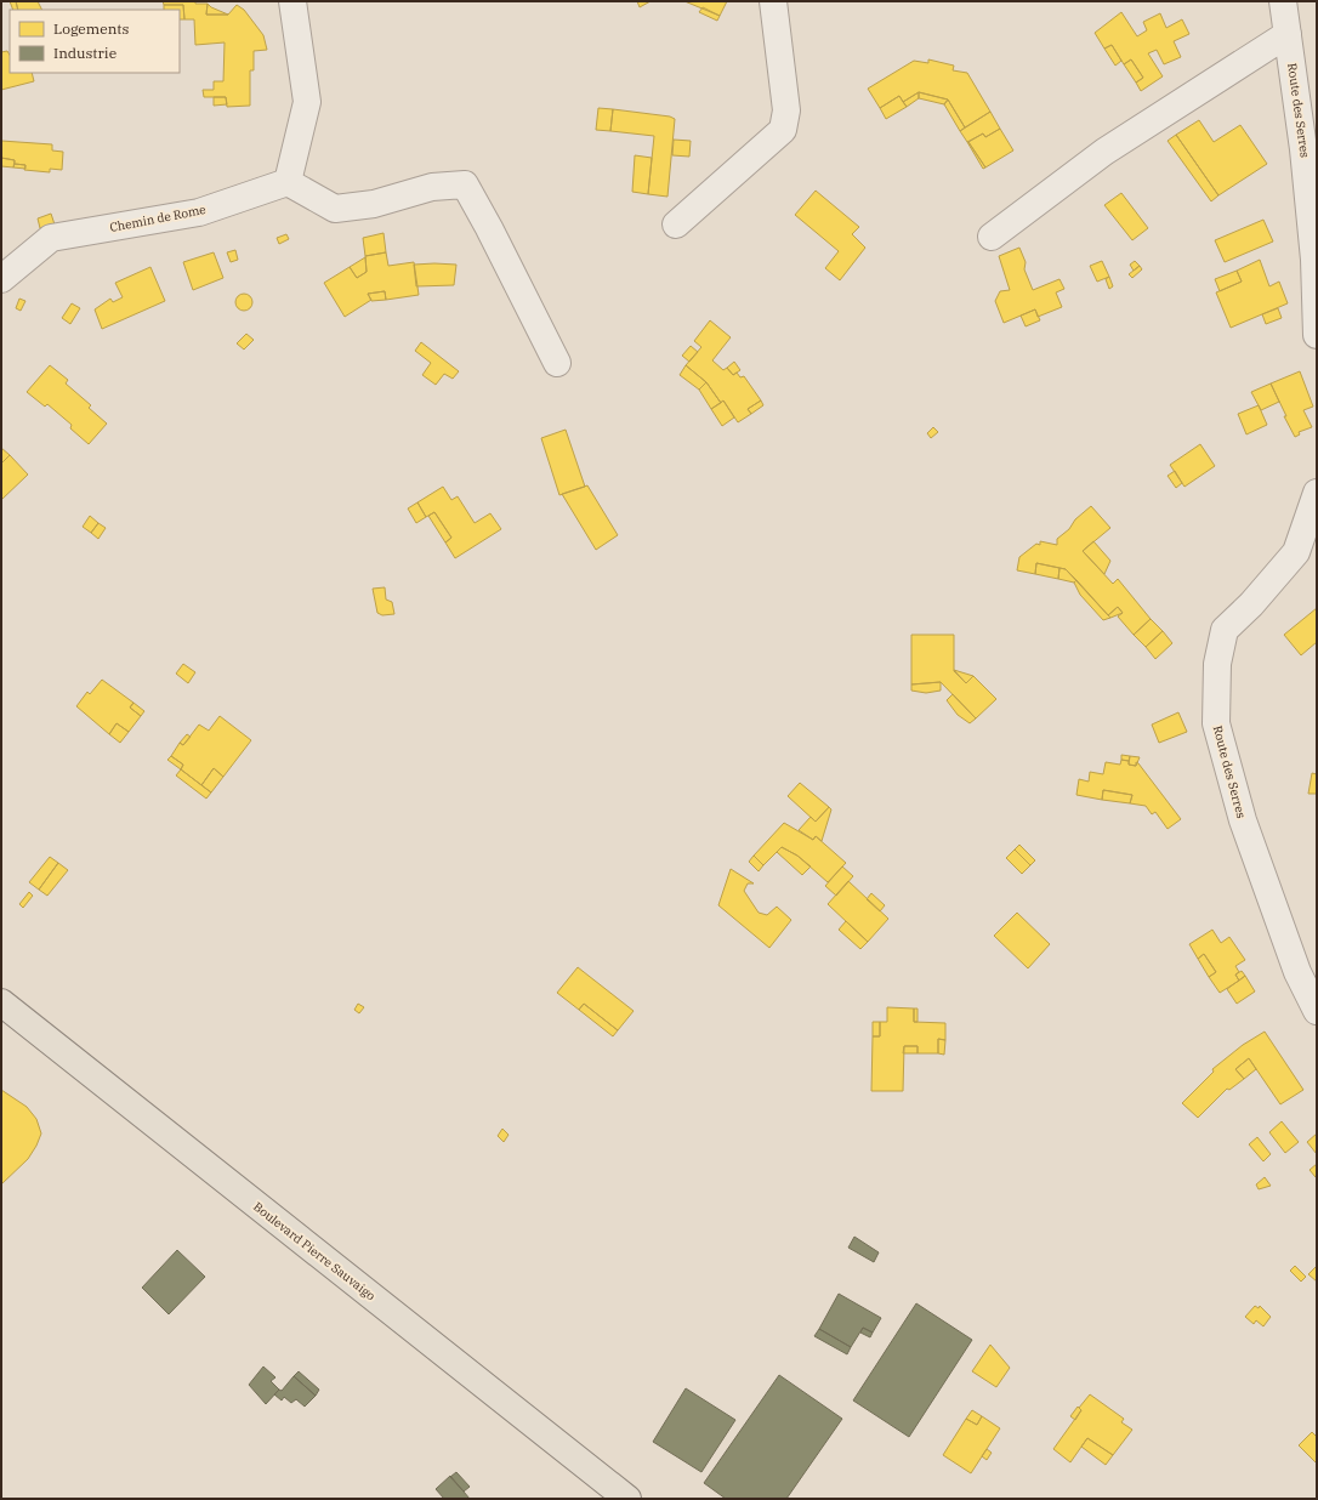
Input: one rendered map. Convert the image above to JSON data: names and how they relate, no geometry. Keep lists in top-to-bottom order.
{
  "streets": {
    "main road": ["Boulevard Pierre Sauvaigo"],
    "street": ["Route des Serres", "Chemin de Rome"]
  },
  "legend": ["Logements", "Industrie"]
}
